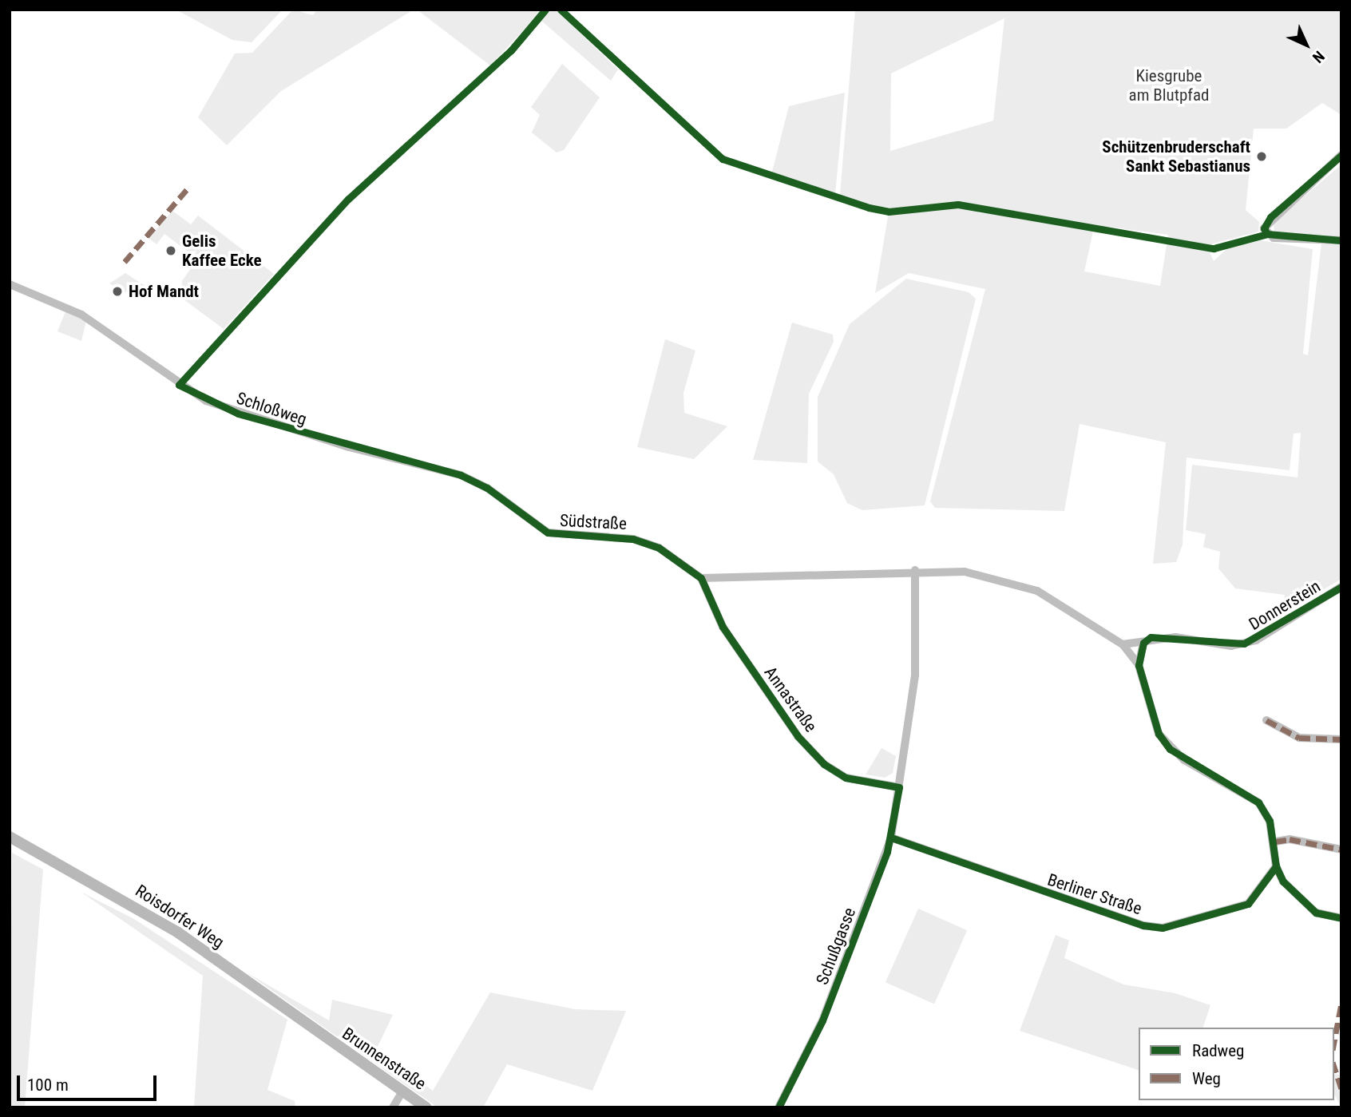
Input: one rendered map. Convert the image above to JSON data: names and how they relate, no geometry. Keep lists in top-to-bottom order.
{
  "streets": {
    "street": [
      "Schloßweg",
      "Südstraße",
      "Donnerstein",
      "Annastraße",
      "Berliner Straße",
      "Roisdorfer Weg",
      "Schußgasse",
      "Brunnenstraße"
    ]
  },
  "crossings": [
    ["Schloßweg", "Südstraße"],
    ["Südstraße", "Annastraße"],
    ["Annastraße", "Schußgasse"],
    ["Berliner Straße", "Schußgasse"],
    ["Roisdorfer Weg", "Brunnenstraße"]
  ],
  "parks": ["Kiesgrube am Blutpfad"],
  "places": ["Schützenbruderschaft Sankt Sebastianus", "Gelis Kaffee Ecke", "Hof Mandt"],
  "legend": ["Radweg", "Weg"],
  "scale_bar": "100 m",
  "north": "bottom right"
}
